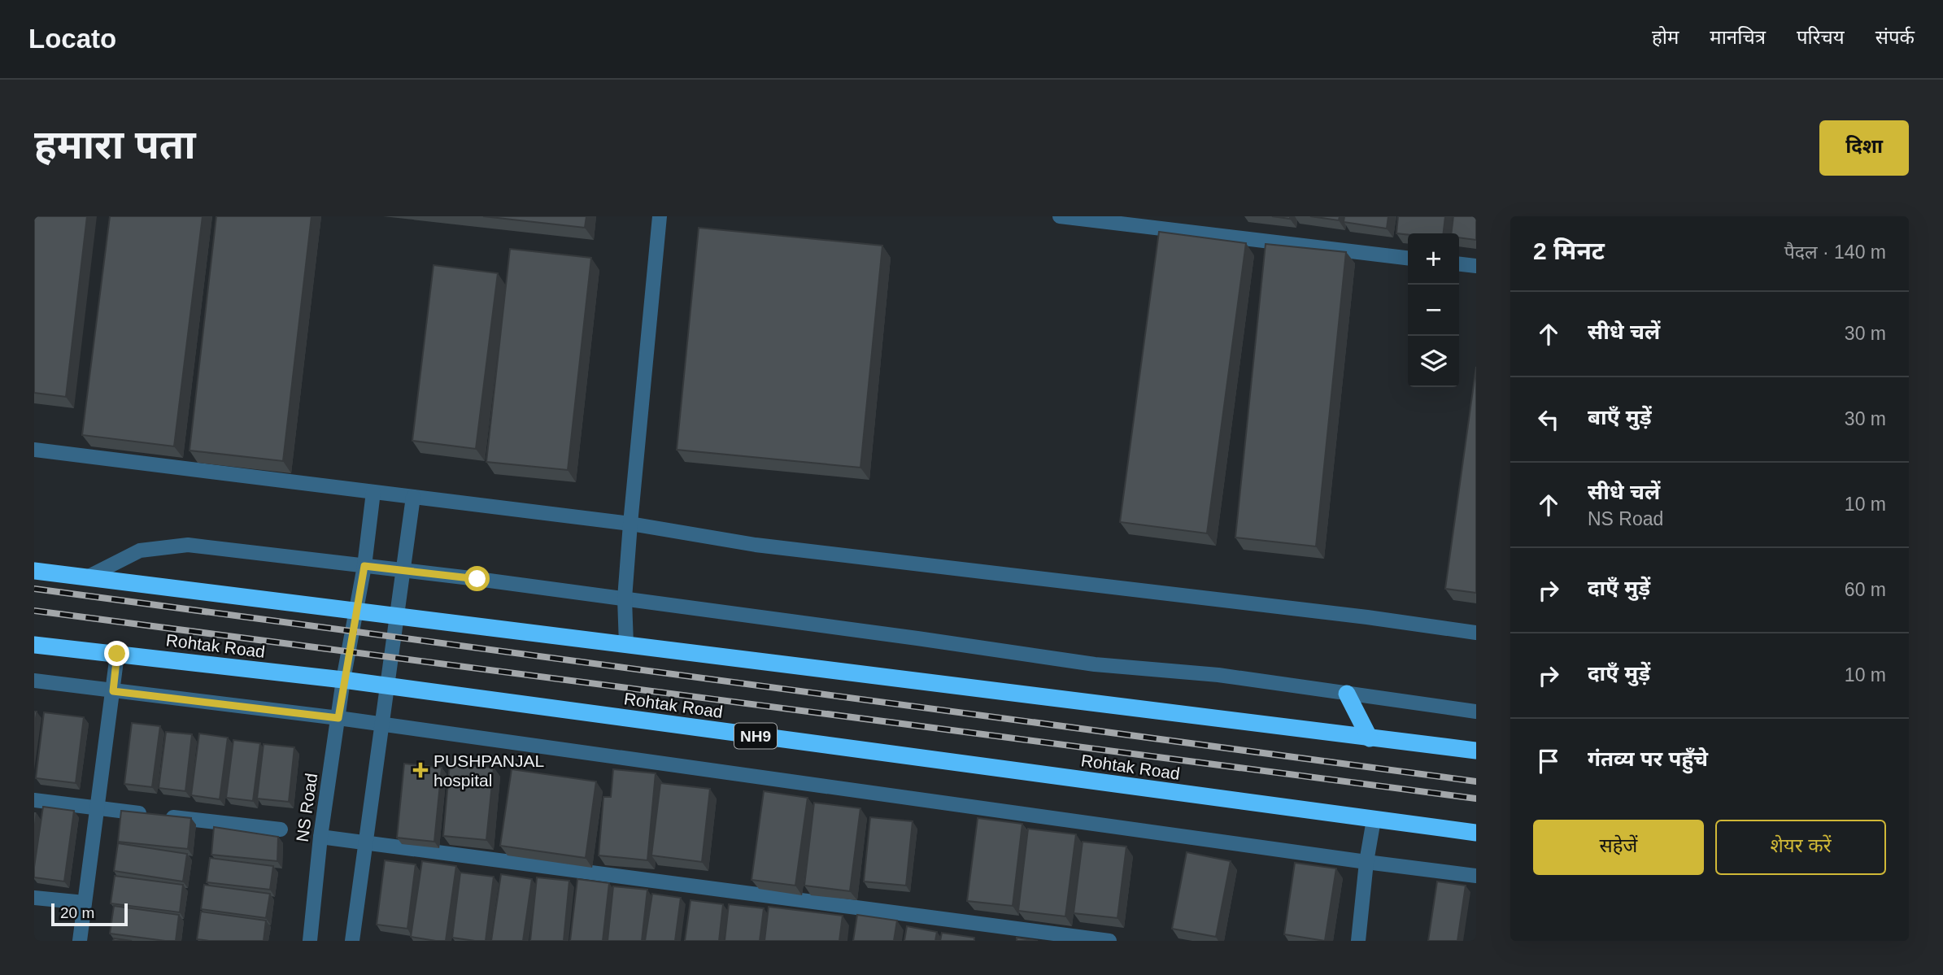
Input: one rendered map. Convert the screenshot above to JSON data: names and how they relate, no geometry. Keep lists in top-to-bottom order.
{
  "streets": {
    "highway": ["Rohtak Road", "NH9"],
    "street": ["NS Road"]
  },
  "crossings": [
    ["Rohtak Road", "NS Road"]
  ],
  "places": {
    "health": ["PUSHPANJAL hospital"]
  },
  "scale_bar": "20 m",
  "page": {
    "header": "Locato",
    "nav": [
      "होम",
      "मानचित्र",
      "परिचय",
      "संपर्क"
    ],
    "buttons": [
      "दिशा",
      ["सहेजें", "शेयर करें"]
    ],
    "title": "हमारा पता",
    "heading": ["2 मिनट", "पैदल · 140 m"],
    "map_buttons": ["+", "−"],
    "list": [
      ["सीधे चलें", "30 m"],
      ["बाएँ मुड़ें", "30 m"],
      ["सीधे चलें", "NS Road", "10 m"],
      ["दाएँ मुड़ें", "60 m"],
      ["दाएँ मुड़ें", "10 m"],
      "गंतव्य पर पहुँचे"
    ],
    "scale": "20 m"
  }
}
